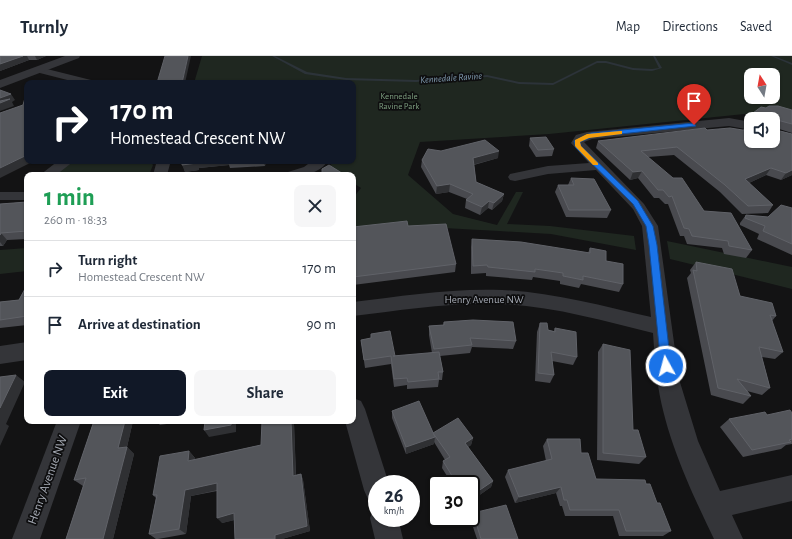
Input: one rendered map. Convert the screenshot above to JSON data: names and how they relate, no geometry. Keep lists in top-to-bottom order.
{
  "streets": {
    "street": ["Henry Avenue NW"]
  },
  "water": ["Kennedale Ravine"],
  "parks": ["Kennedale Ravine Park"],
  "north": "top",
  "page": {
    "header": "Turnly",
    "nav": ["Map", "Directions", "Saved"],
    "turn": ["170 m", "Homestead Crescent NW"],
    "heading": ["1 min", "260 m · 18:33"],
    "list": [
      {
        "name": "Turn right",
        "note": "Homestead Crescent NW",
        "value": "170 m"
      },
      {
        "name": "Arrive at destination",
        "value": "90 m"
      }
    ],
    "buttons": ["Exit", "Share"],
    "speed": "26 km/h",
    "limit": "30"
  }
}
